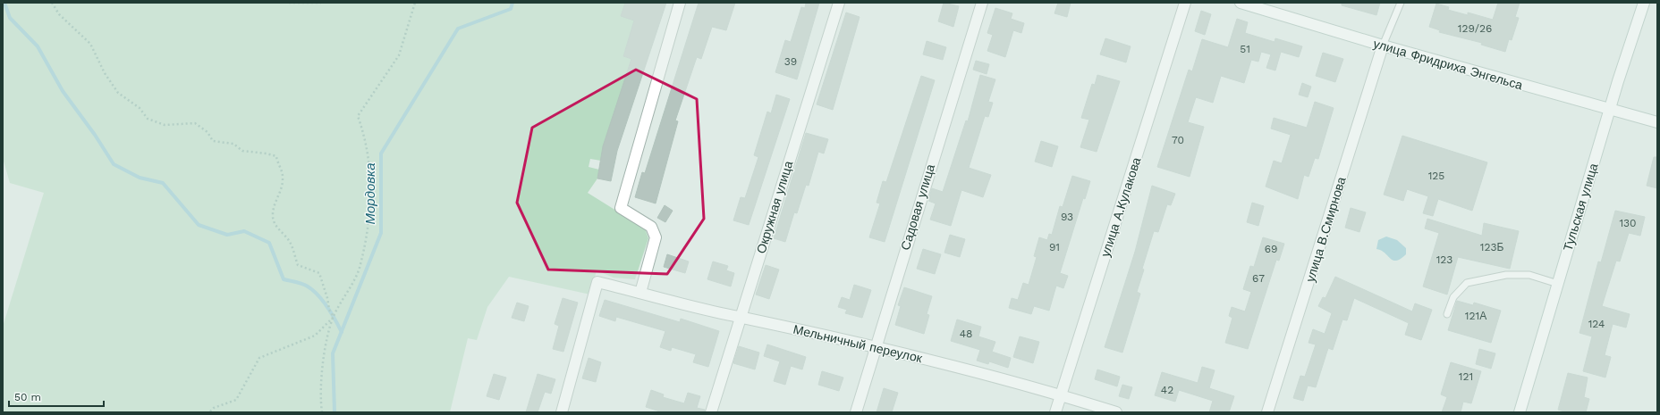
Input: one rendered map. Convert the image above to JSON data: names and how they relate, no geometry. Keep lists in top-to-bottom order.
{
  "streets": {
    "street": [
      "улица Фридриха Энгельса",
      "Окружная улица",
      "Садовая улица",
      "улица А.Кулакова",
      "Тульская улица",
      "улица В.Смирнова",
      "Мельничный переулок"
    ]
  },
  "crossings": [
    ["улица Фридриха Энгельса", "Тульская улица"],
    ["улица Фридриха Энгельса", "улица В.Смирнова"],
    ["Окружная улица", "Мельничный переулок"],
    ["Садовая улица", "Мельничный переулок"],
    ["улица А.Кулакова", "Мельничный переулок"]
  ],
  "water": ["Мордовка"],
  "house_numbers": [
    "129/26",
    "51",
    "39",
    "70",
    "125",
    "93",
    "130",
    "91",
    "123Б",
    "69",
    "123",
    "67",
    "121А",
    "124",
    "48",
    "121",
    "42"
  ],
  "scale_bar": "50 m"
}
